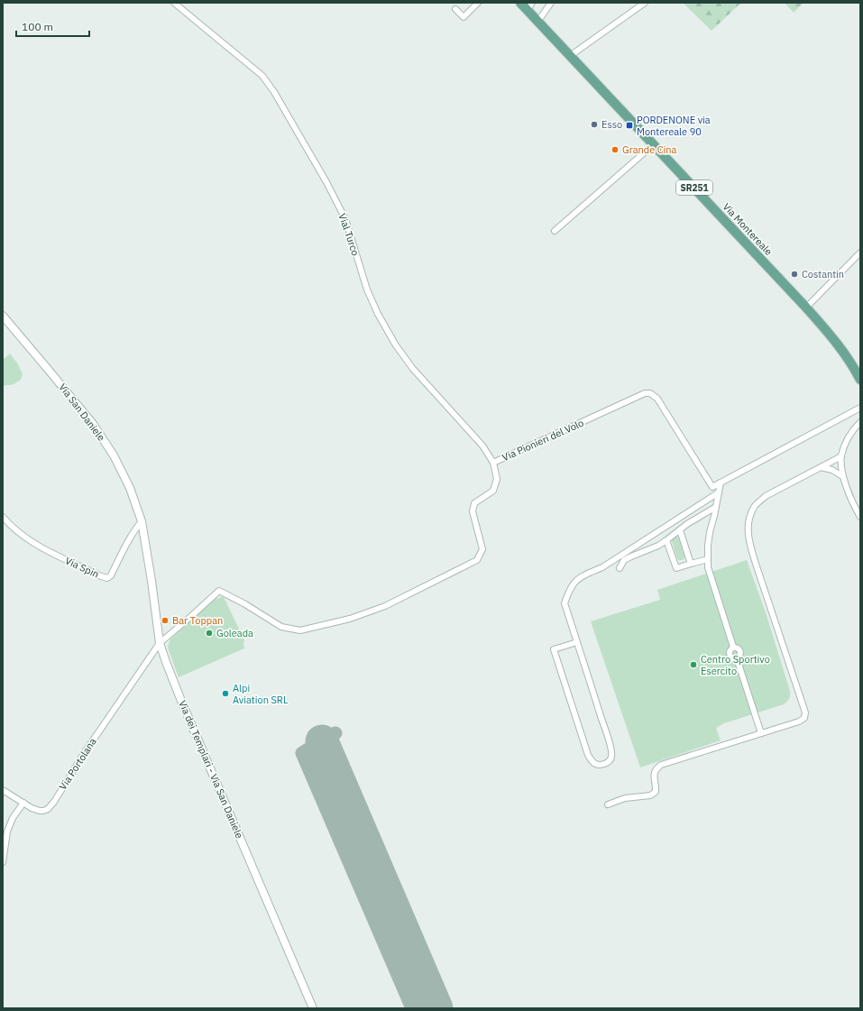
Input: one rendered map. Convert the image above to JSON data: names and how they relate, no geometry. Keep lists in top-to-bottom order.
{
  "streets": {
    "main road": ["SR251", "Via Montereale"],
    "street": [
      "Vial Turco",
      "Via San Daniele",
      "Via Pionieri del Volo",
      "Via Spin",
      "Via Portolana",
      "Via dei Templari - Via San Daniele"
    ]
  },
  "crossings": [
    ["Vial Turco", "Via Pionieri del Volo"],
    ["Via San Daniele", "Via Spin"],
    ["Via San Daniele", "Via dei Templari - Via San Daniele"],
    ["Via Pionieri del Volo", "Via Portolana"],
    ["Via Pionieri del Volo", "Via dei Templari - Via San Daniele"],
    ["Via Spin", "Via dei Templari - Via San Daniele"],
    ["Via Portolana", "Via dei Templari - Via San Daniele"]
  ],
  "places": {
    "other": [
      "Esso",
      "Grande Cina",
      "Costantin",
      "Bar Toppan",
      "Goleada",
      "Centro Sportivo Esercito",
      "Alpi Aviation SRL"
    ],
    "transit": ["PORDENONE via Montereale 90"]
  },
  "scale_bar": "100 m"
}
